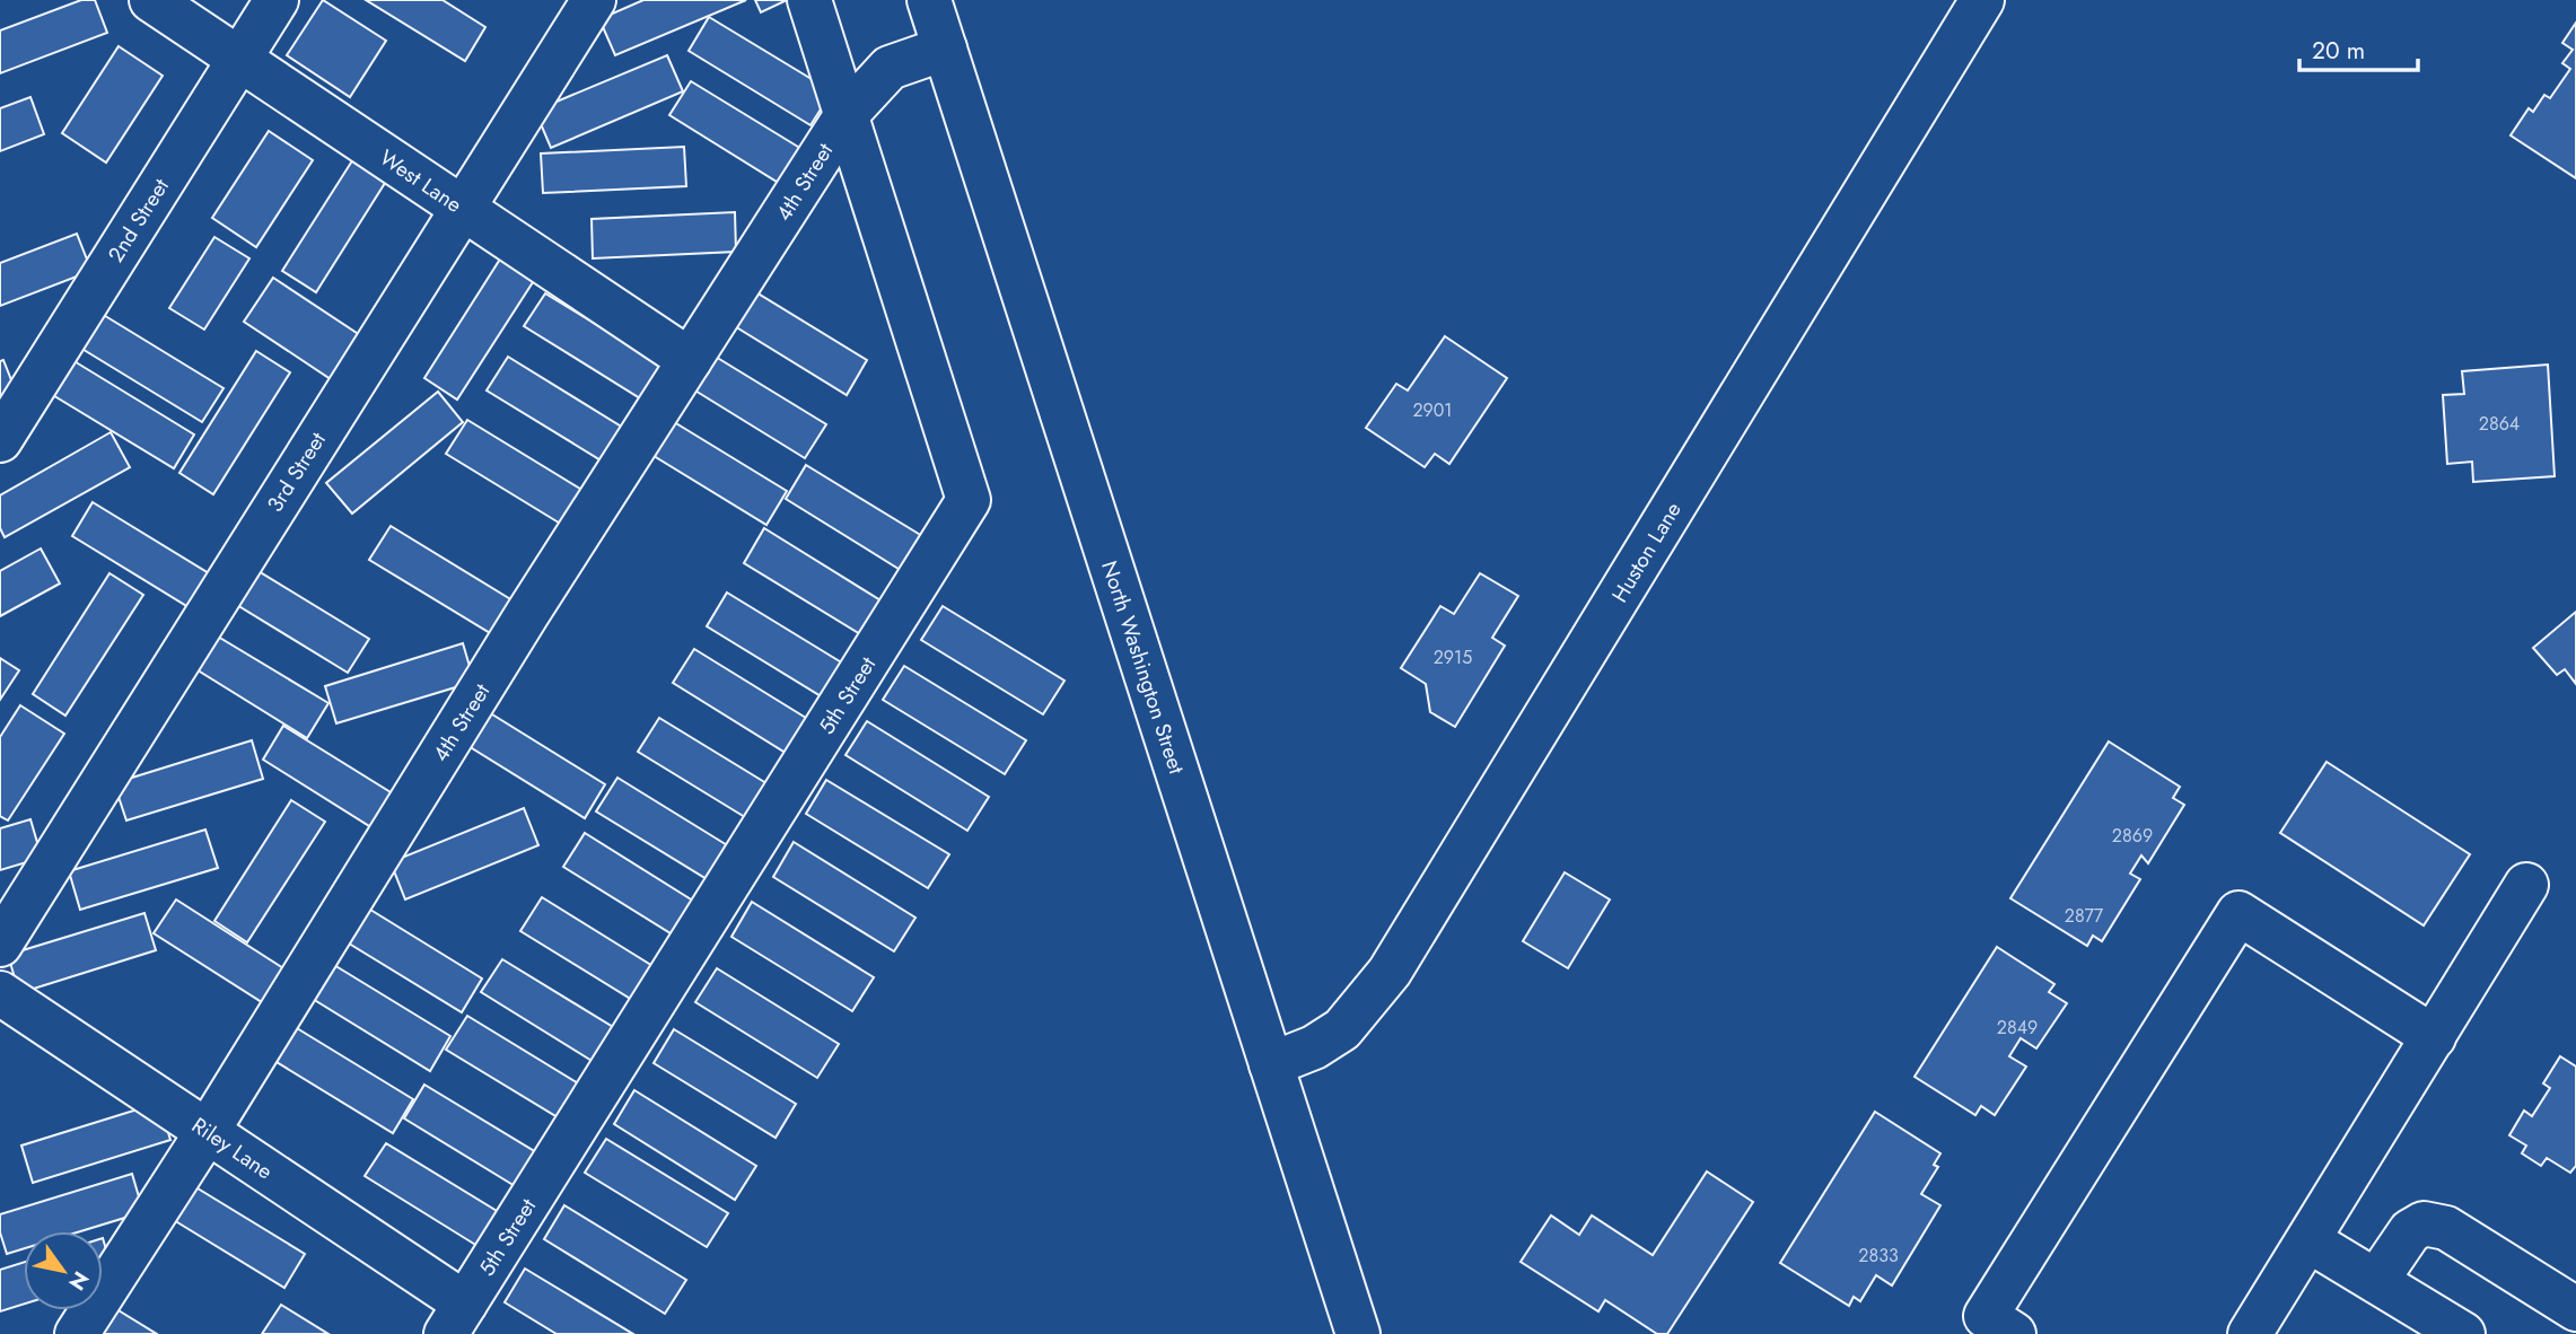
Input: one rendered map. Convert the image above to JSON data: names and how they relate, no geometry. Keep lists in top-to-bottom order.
{
  "streets": {
    "main road": [
      "West Lane",
      "4th Street",
      "2nd Street",
      "3rd Street",
      "Huston Lane",
      "North Washington Street",
      "5th Street",
      "Riley Lane"
    ]
  },
  "crossings": [
    ["West Lane", "4th Street"],
    ["West Lane", "2nd Street"],
    ["West Lane", "3rd Street"],
    ["4th Street", "North Washington Street"],
    ["4th Street", "5th Street"],
    ["4th Street", "Riley Lane"],
    ["Huston Lane", "North Washington Street"],
    ["5th Street", "Riley Lane"]
  ],
  "house_numbers": [
    "2901",
    "2864",
    "2915",
    "2869",
    "2877",
    "2849",
    "2833"
  ],
  "scale_bar": "20 m",
  "north": "bottom right"
}
